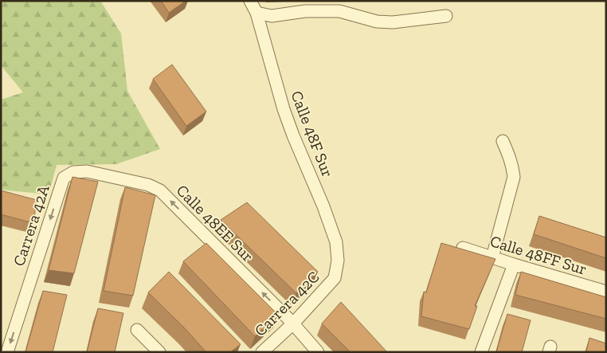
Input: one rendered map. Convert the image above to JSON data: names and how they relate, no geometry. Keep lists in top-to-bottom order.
{
  "streets": {
    "street": [
      "Calle 48F Sur",
      "Calle 48EE Sur",
      "Carrera 42A",
      "Calle 48FF Sur",
      "Carrera 42C"
    ]
  },
  "crossings": [
    ["Calle 48F Sur", "Carrera 42C"],
    ["Calle 48EE Sur", "Carrera 42A"],
    ["Calle 48EE Sur", "Carrera 42C"]
  ],
  "one_way": ["Calle 48EE Sur", "Carrera 42A"]
}
